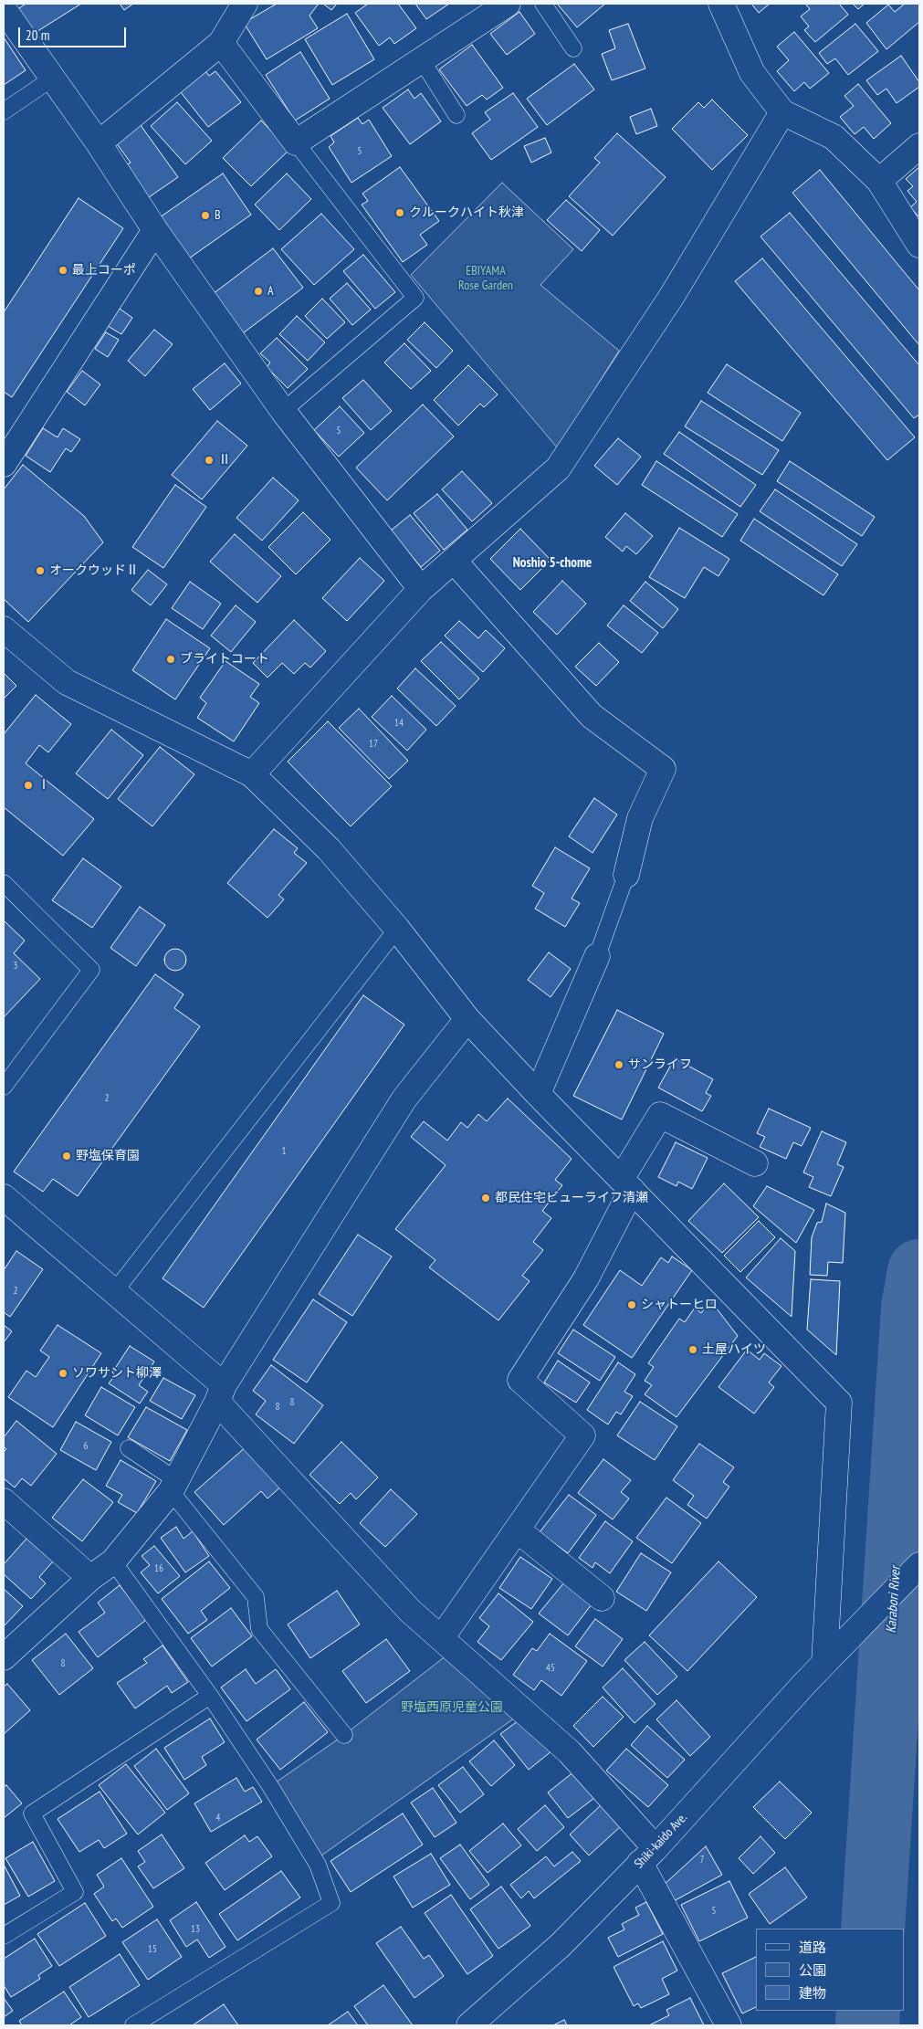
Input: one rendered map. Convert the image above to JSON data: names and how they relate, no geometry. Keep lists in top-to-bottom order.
{
  "streets": {
    "street": ["Shiki-kaido Ave."]
  },
  "districts": ["Noshio 5-chome"],
  "water": ["Karabori River"],
  "parks": ["EBIYAMA Rose Garden", "野塩西原児童公園"],
  "places": [
    "クルークハイト秋津",
    "B",
    "最上コーポ",
    "A",
    "Ⅱ",
    "オークウッドⅡ",
    "ブライトコート",
    "Ⅰ",
    "サンライフ",
    "野塩保育園",
    "都民住宅ビューライフ清瀬",
    "シャトーヒロ",
    "土屋ハイツ",
    "ソワサント柳澤"
  ],
  "house_numbers": [
    "5",
    "5",
    "14",
    "17",
    "3",
    "2",
    "1",
    "2",
    "8",
    "8",
    "6",
    "16",
    "8",
    "45",
    "4",
    "7",
    "5",
    "13",
    "15"
  ],
  "legend": ["道路", "公園", "建物"],
  "scale_bar": "20 m"
}
